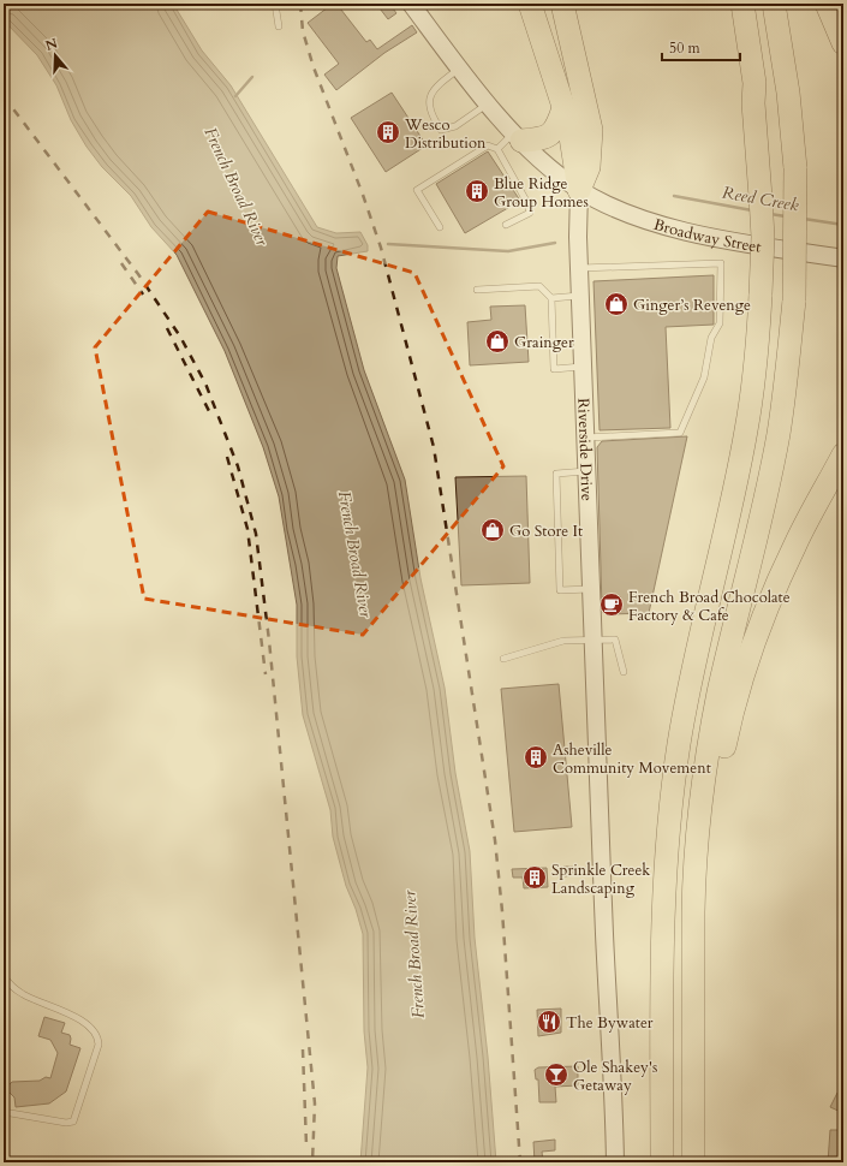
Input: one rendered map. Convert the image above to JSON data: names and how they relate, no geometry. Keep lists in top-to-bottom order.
{
  "streets": {
    "main road": ["Broadway Street", "Riverside Drive"]
  },
  "crossings": [
    ["Broadway Street", "Riverside Drive"]
  ],
  "water": ["French Broad River", "Reed Creek"],
  "places": {
    "building": [
      "Wesco Distribution",
      "Blue Ridge Group Homes",
      "Asheville Community Movement",
      "Sprinkle Creek Landscaping"
    ],
    "shop": ["Ginger’s Revenge", "Grainger", "Go Store It"],
    "cafe": ["French Broad Chocolate Factory & Cafe"],
    "restaurant": ["The Bywater"],
    "bar": ["Ole Shakey's Getaway"]
  },
  "scale_bar": "50 m",
  "north": "top"
}
